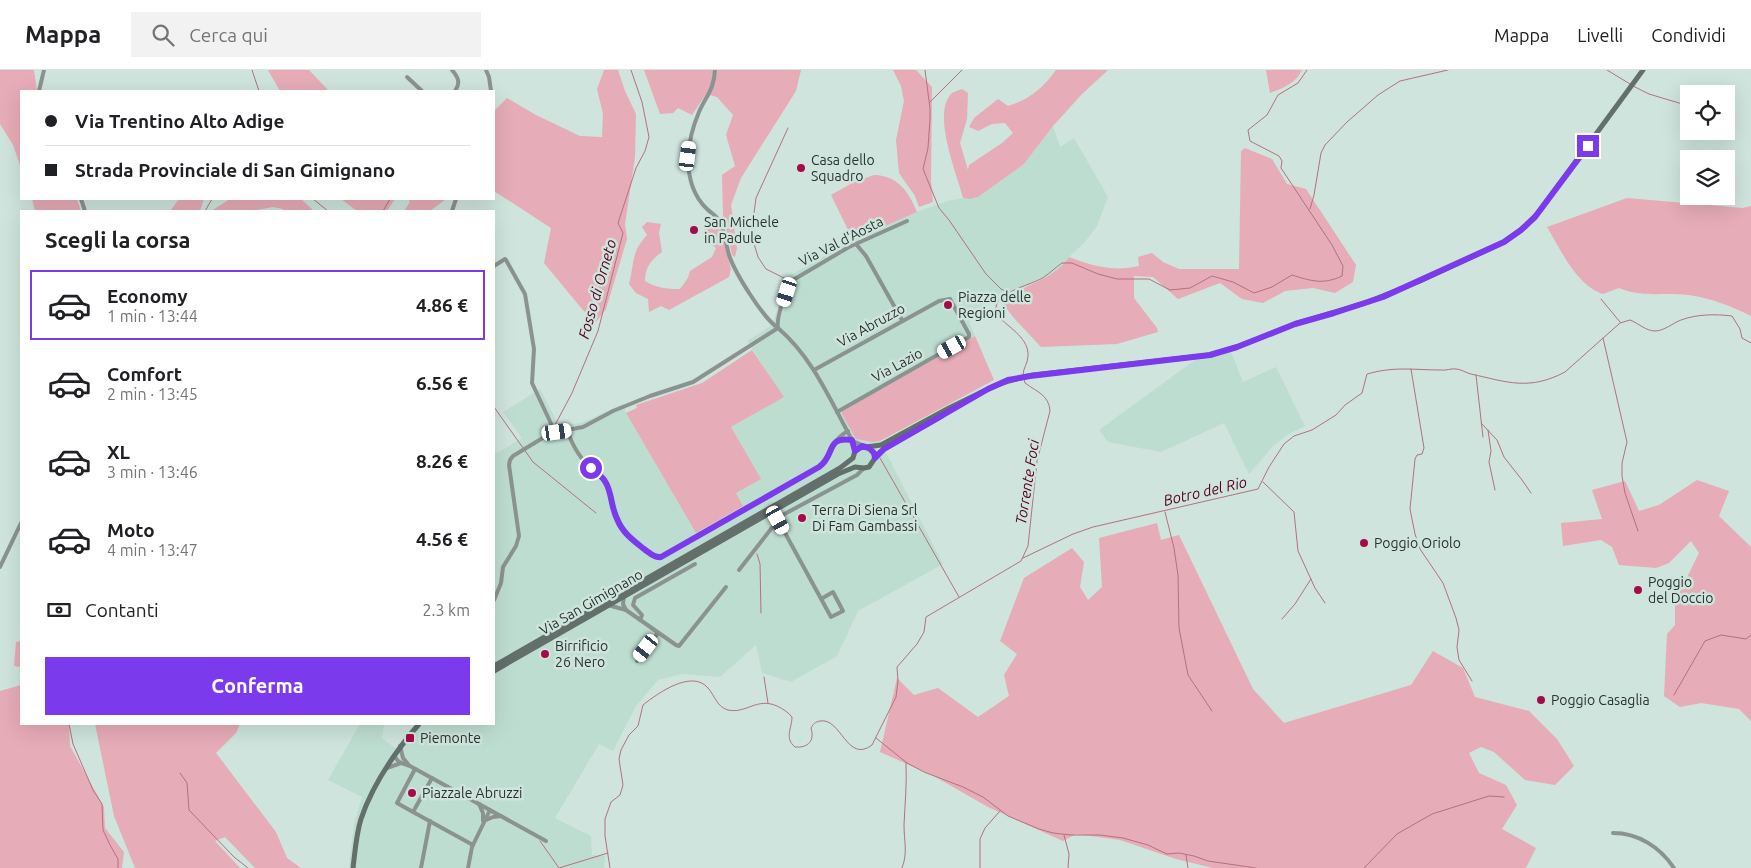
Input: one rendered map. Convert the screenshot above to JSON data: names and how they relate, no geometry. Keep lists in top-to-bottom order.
{
  "streets": {
    "main road": ["Via San Gimignano"],
    "street": ["Via Val d'Aosta", "Via Abruzzo", "Via Lazio"]
  },
  "crossings": [
    ["Via Abruzzo", "Via Lazio"]
  ],
  "water": ["Fosso di Orneto", "Torrente Foci", "Botro del Rio"],
  "places": {
    "other": [
      "Casa dello Squadro",
      "San Michele in Padule",
      "Piazza delle Regioni",
      "Terra Di Siena Srl Di Fam Gambassi",
      "Poggio Oriolo",
      "Poggio del Doccio",
      "Birrificio 26 Nero",
      "Poggio Casaglia",
      "Piazzale Abruzzi"
    ],
    "transit": ["Piemonte"]
  },
  "page": {
    "header": "Mappa",
    "search": "Cerca qui",
    "nav": ["Mappa", "Livelli", "Condividi"],
    "banner": ["Via Trentino Alto Adige", "Strada Provinciale di San Gimignano"],
    "heading": "Scegli la corsa",
    "list": [
      {
        "name": "Economy",
        "note": "1 min · 13:44",
        "value": "4.86 €"
      },
      {
        "name": "Comfort",
        "note": "2 min · 13:45",
        "value": "6.56 €"
      },
      {
        "name": "XL",
        "note": "3 min · 13:46",
        "value": "8.26 €"
      },
      {
        "name": "Moto",
        "note": "4 min · 13:47",
        "value": "4.56 €"
      }
    ],
    "pay": ["Contanti", "2.3 km"],
    "buttons": "Conferma"
  }
}
